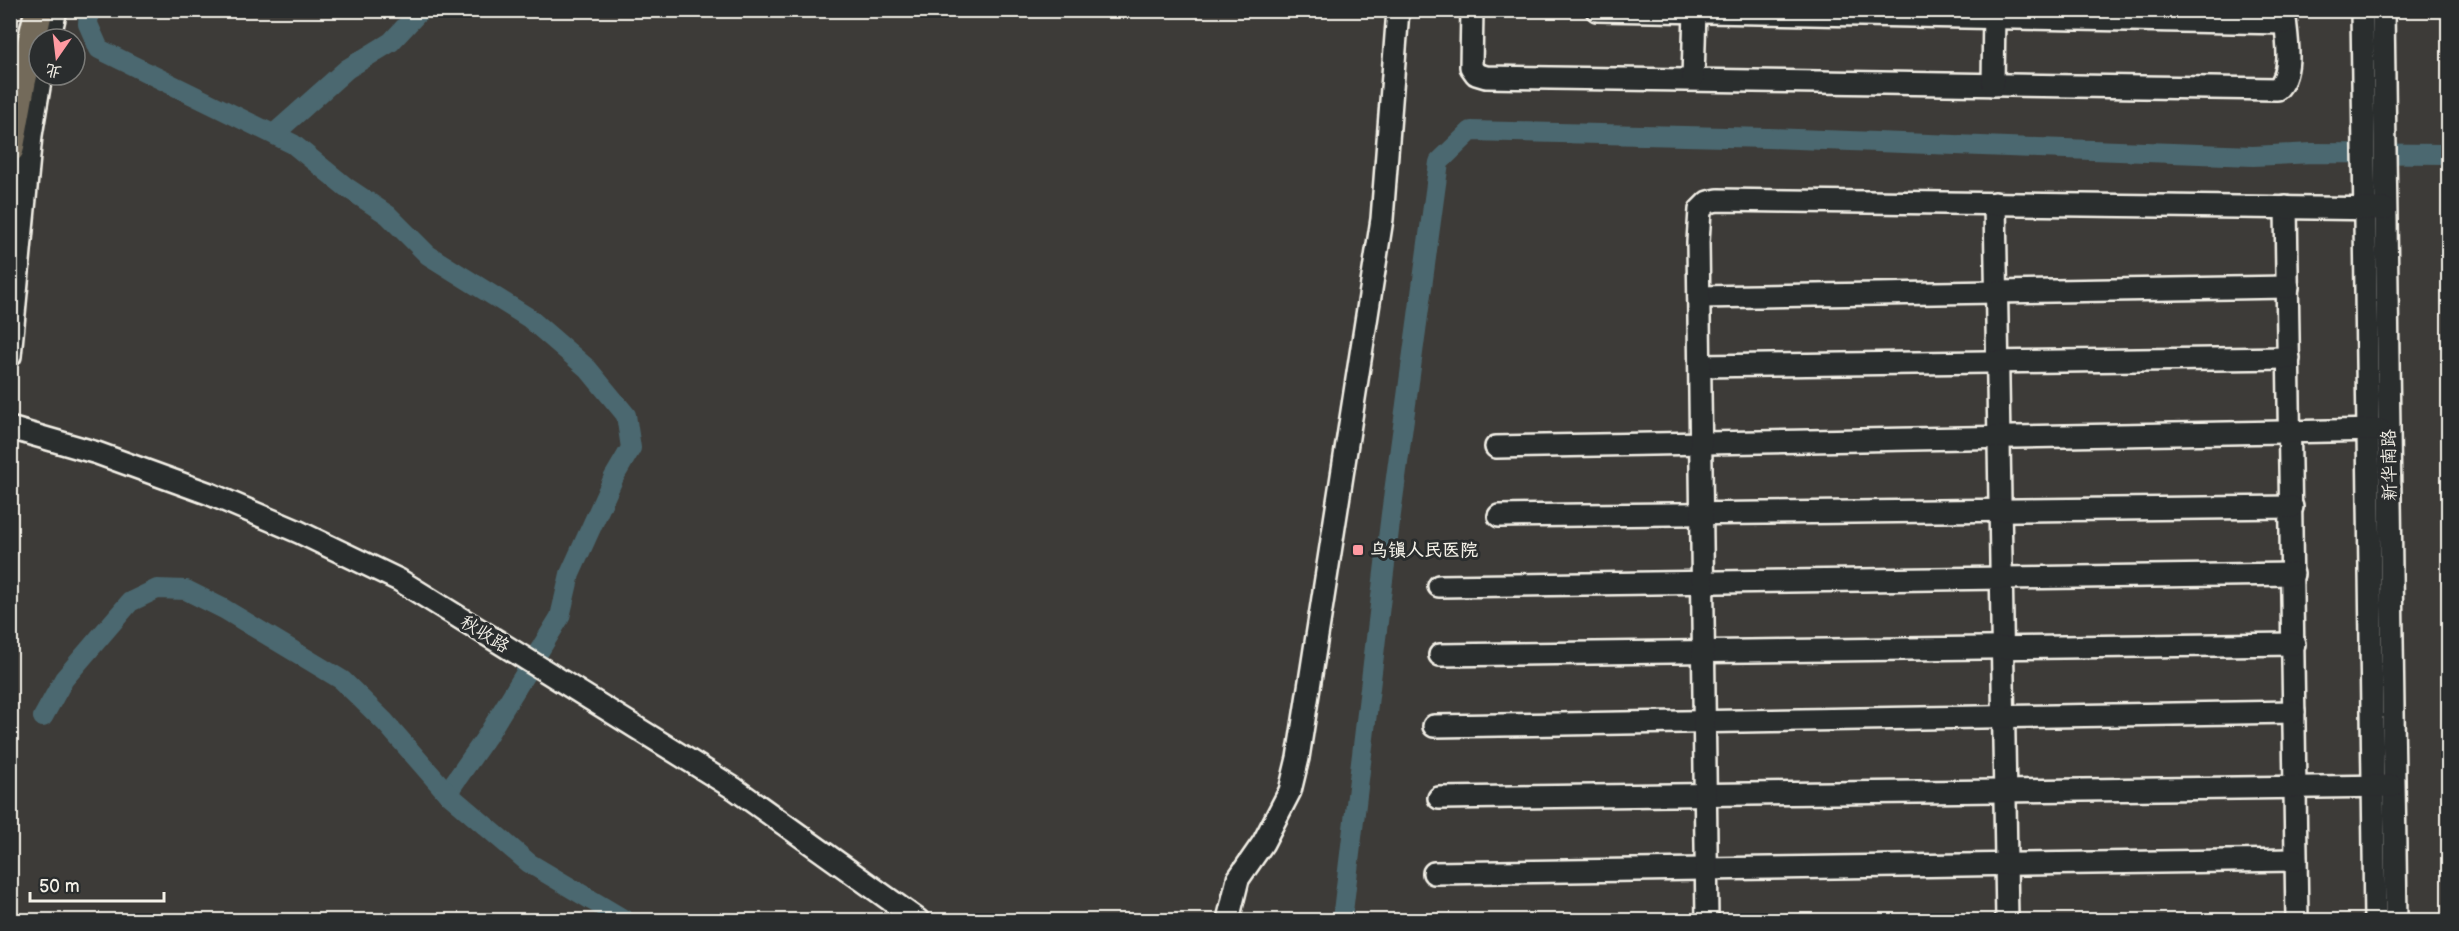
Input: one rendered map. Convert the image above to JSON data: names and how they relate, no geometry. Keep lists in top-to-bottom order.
{
  "streets": {
    "street": ["新华南路", "秋收路"]
  },
  "places": {
    "transit": ["乌镇人民医院"]
  },
  "scale_bar": "50 m",
  "north": "bottom"
}
